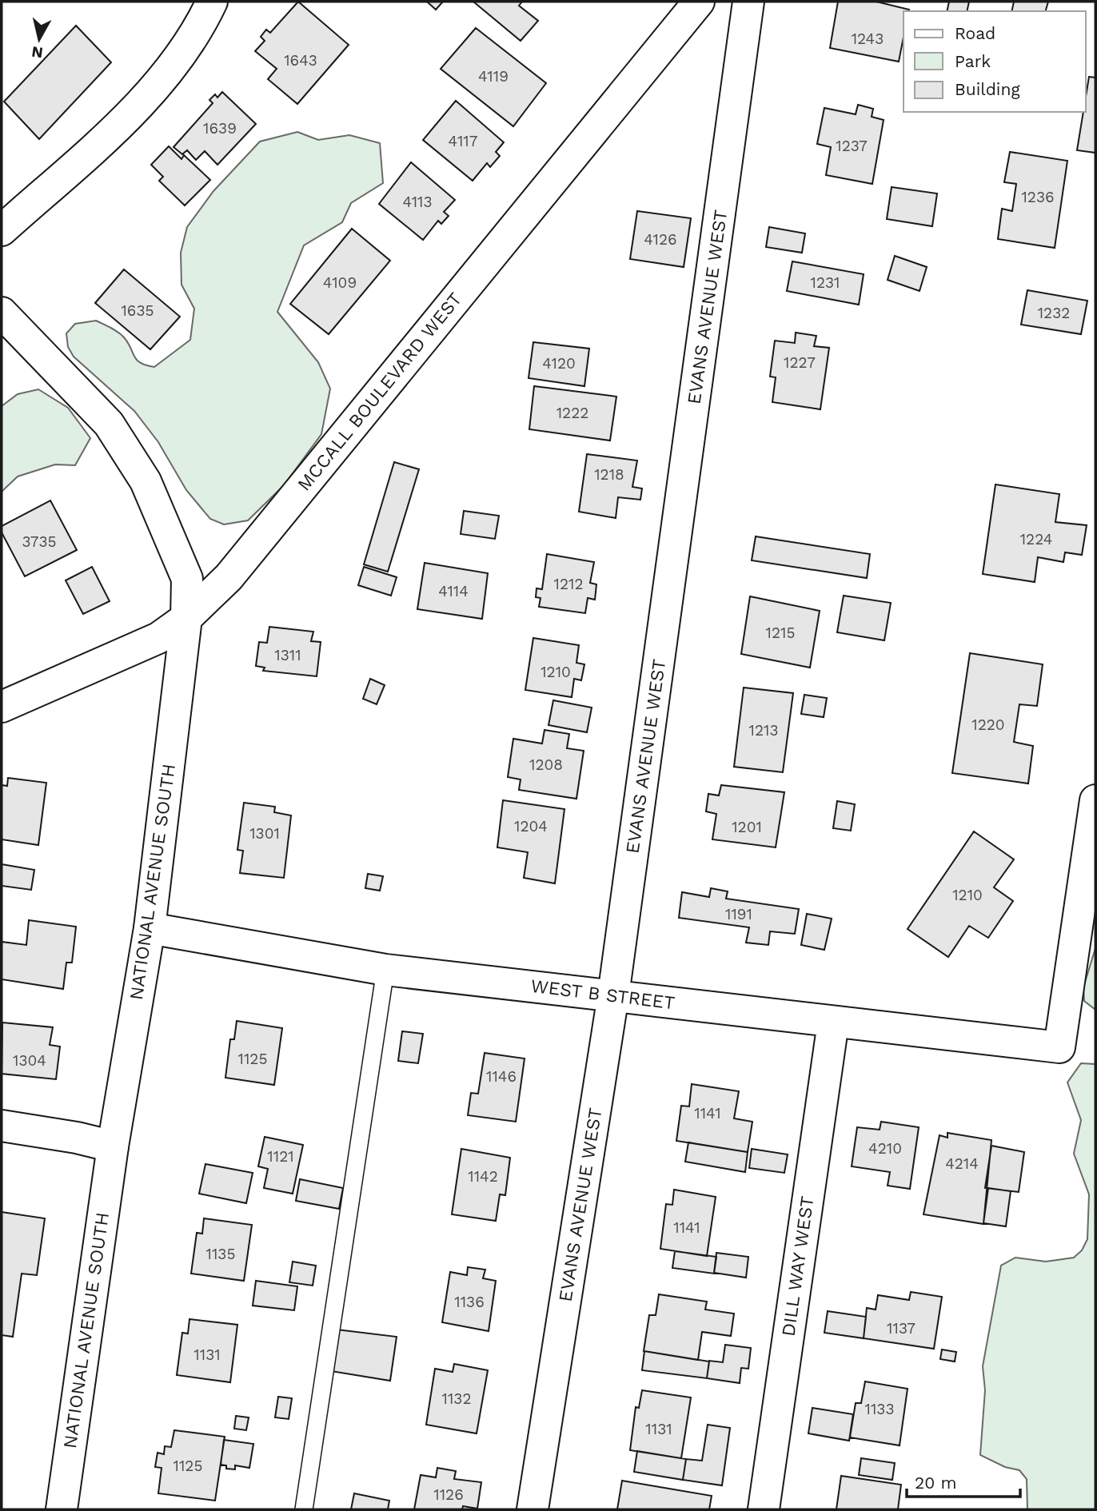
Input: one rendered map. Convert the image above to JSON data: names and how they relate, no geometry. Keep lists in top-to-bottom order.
{
  "streets": {
    "street": [
      "EVANS AVENUE WEST",
      "MCCALL BOULEVARD WEST",
      "NATIONAL AVENUE SOUTH",
      "WEST B STREET",
      "DILL WAY WEST"
    ]
  },
  "crossings": [
    ["EVANS AVENUE WEST", "WEST B STREET"],
    ["MCCALL BOULEVARD WEST", "NATIONAL AVENUE SOUTH"],
    ["NATIONAL AVENUE SOUTH", "WEST B STREET"],
    ["WEST B STREET", "DILL WAY WEST"]
  ],
  "house_numbers": [
    "1243",
    "1643",
    "4119",
    "1639",
    "4117",
    "1237",
    "1236",
    "4113",
    "4126",
    "4109",
    "1231",
    "1635",
    "1232",
    "1227",
    "4120",
    "1222",
    "1218",
    "1224",
    "3735",
    "1212",
    "4114",
    "1215",
    "1311",
    "1210",
    "1220",
    "1213",
    "1208",
    "1204",
    "1201",
    "1301",
    "1210",
    "1191",
    "1125",
    "1304",
    "1146",
    "1141",
    "4210",
    "1121",
    "4214",
    "1142",
    "1141",
    "1135",
    "1136",
    "1137",
    "1131",
    "1132",
    "1133",
    "1131",
    "1125",
    "1126"
  ],
  "legend": ["Road", "Park", "Building"],
  "scale_bar": "20 m",
  "north": "bottom"
}
